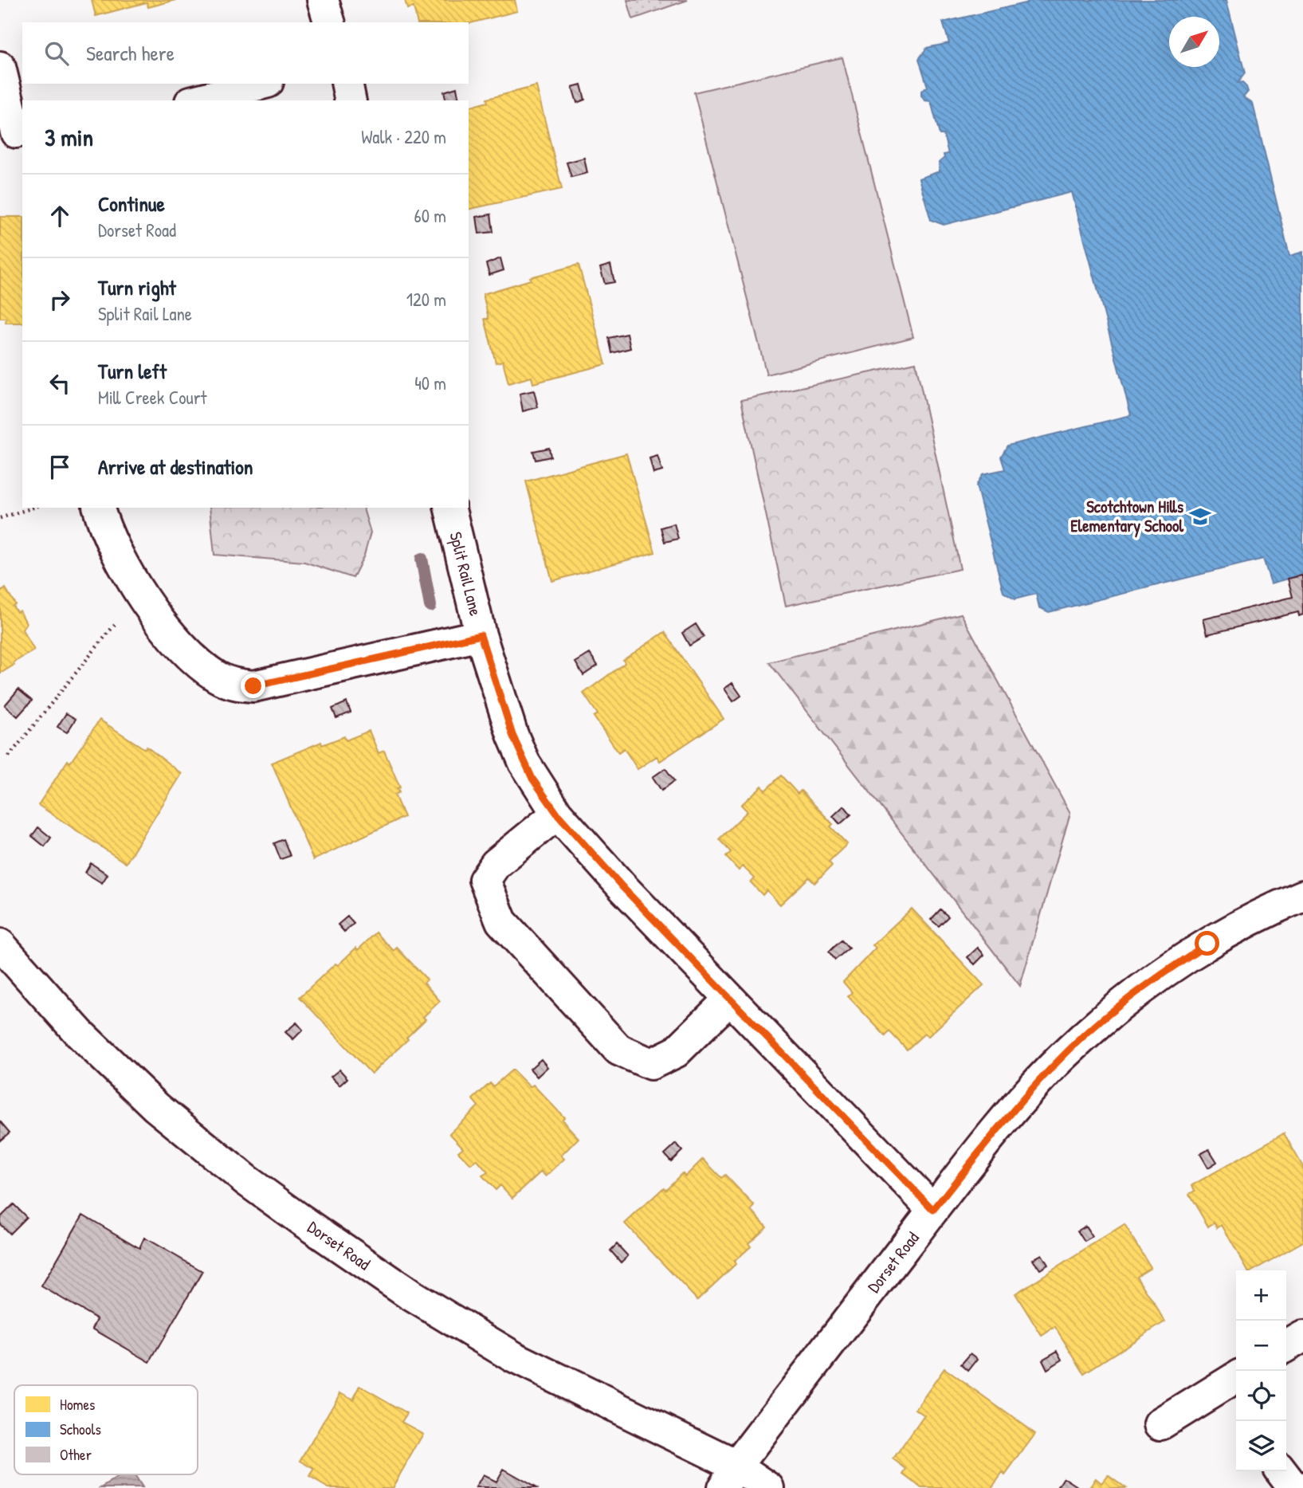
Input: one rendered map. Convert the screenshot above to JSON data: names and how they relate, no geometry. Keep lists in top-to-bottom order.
{
  "streets": {
    "street": ["Split Rail Lane", "Dorset Road"]
  },
  "crossings": [
    ["Split Rail Lane", "Dorset Road"]
  ],
  "places": {
    "school or university": ["Scotchtown Hills Elementary School"]
  },
  "legend": ["Homes", "Schools", "Other"],
  "north": "top right",
  "page": {
    "search": "Search here",
    "heading": ["3 min", "Walk · 220 m"],
    "list": [
      ["Continue", "Dorset Road", "60 m"],
      ["Turn right", "Split Rail Lane", "120 m"],
      ["Turn left", "Mill Creek Court", "40 m"],
      "Arrive at destination"
    ],
    "map_buttons": ["+", "−"]
  }
}
